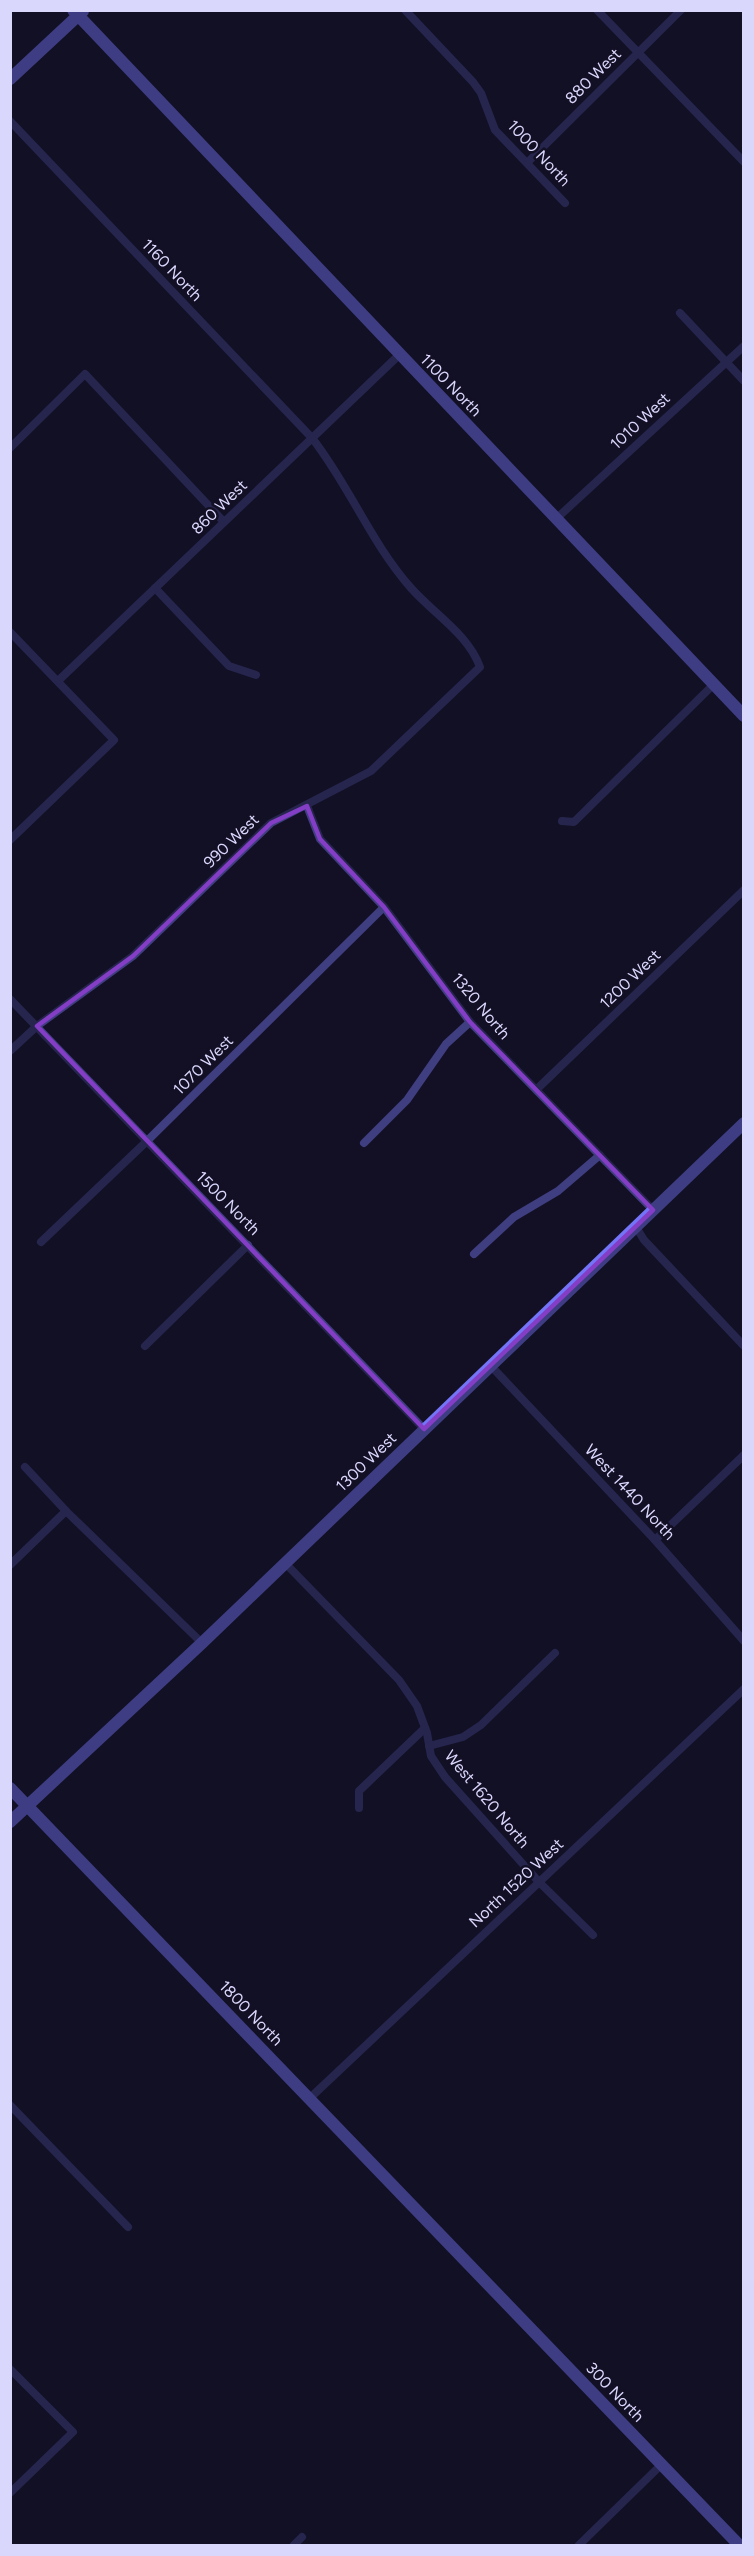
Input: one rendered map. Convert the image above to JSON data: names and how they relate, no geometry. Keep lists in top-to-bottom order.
{
  "streets": {
    "street": [
      "880 West",
      "1000 North",
      "1160 North",
      "1100 North",
      "1010 West",
      "860 West",
      "990 West",
      "1200 West",
      "1320 North",
      "1070 West",
      "1500 North",
      "1300 West",
      "West 1440 North",
      "West 1620 North",
      "North 1520 West",
      "1800 North",
      "300 North"
    ]
  },
  "crossings": [
    ["880 West", "1000 North"],
    ["1160 North", "860 West"],
    ["1160 North", "990 West"],
    ["1100 North", "1010 West"],
    ["1100 North", "860 West"],
    ["990 West", "1320 North"],
    ["990 West", "1500 North"],
    ["1200 West", "1320 North"],
    ["1320 North", "1070 West"],
    ["1320 North", "1300 West"],
    ["1070 West", "1500 North"],
    ["1500 North", "1300 West"],
    ["1300 West", "West 1440 North"],
    ["1300 West", "West 1620 North"],
    ["1300 West", "1800 North"],
    ["West 1620 North", "North 1520 West"],
    ["North 1520 West", "1800 North"],
    ["1800 North", "300 North"]
  ]
}
